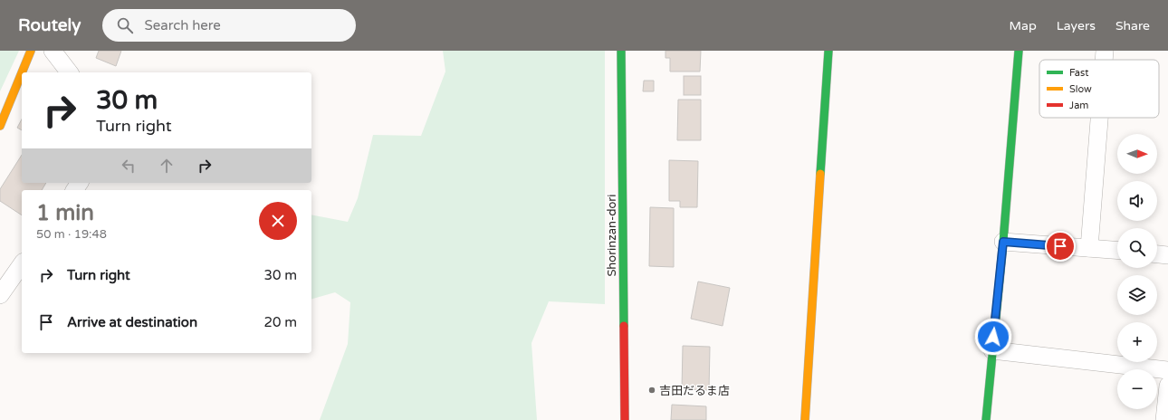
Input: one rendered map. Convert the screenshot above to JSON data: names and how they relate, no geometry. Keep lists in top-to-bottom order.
{
  "streets": {
    "street": ["Shorinzan-dori"]
  },
  "places": ["吉田だるま店"],
  "legend": ["Fast", "Slow", "Jam"],
  "north": "right",
  "page": {
    "header": "Routely",
    "search": "Search here",
    "nav": ["Map", "Layers", "Share"],
    "turn": ["30 m", "Turn right"],
    "map_buttons": ["+", "−"],
    "heading": ["1 min", "50 m · 19:48"],
    "list": [
      {
        "name": "Turn right",
        "value": "30 m"
      },
      {
        "name": "Arrive at destination",
        "value": "20 m"
      }
    ]
  }
}
